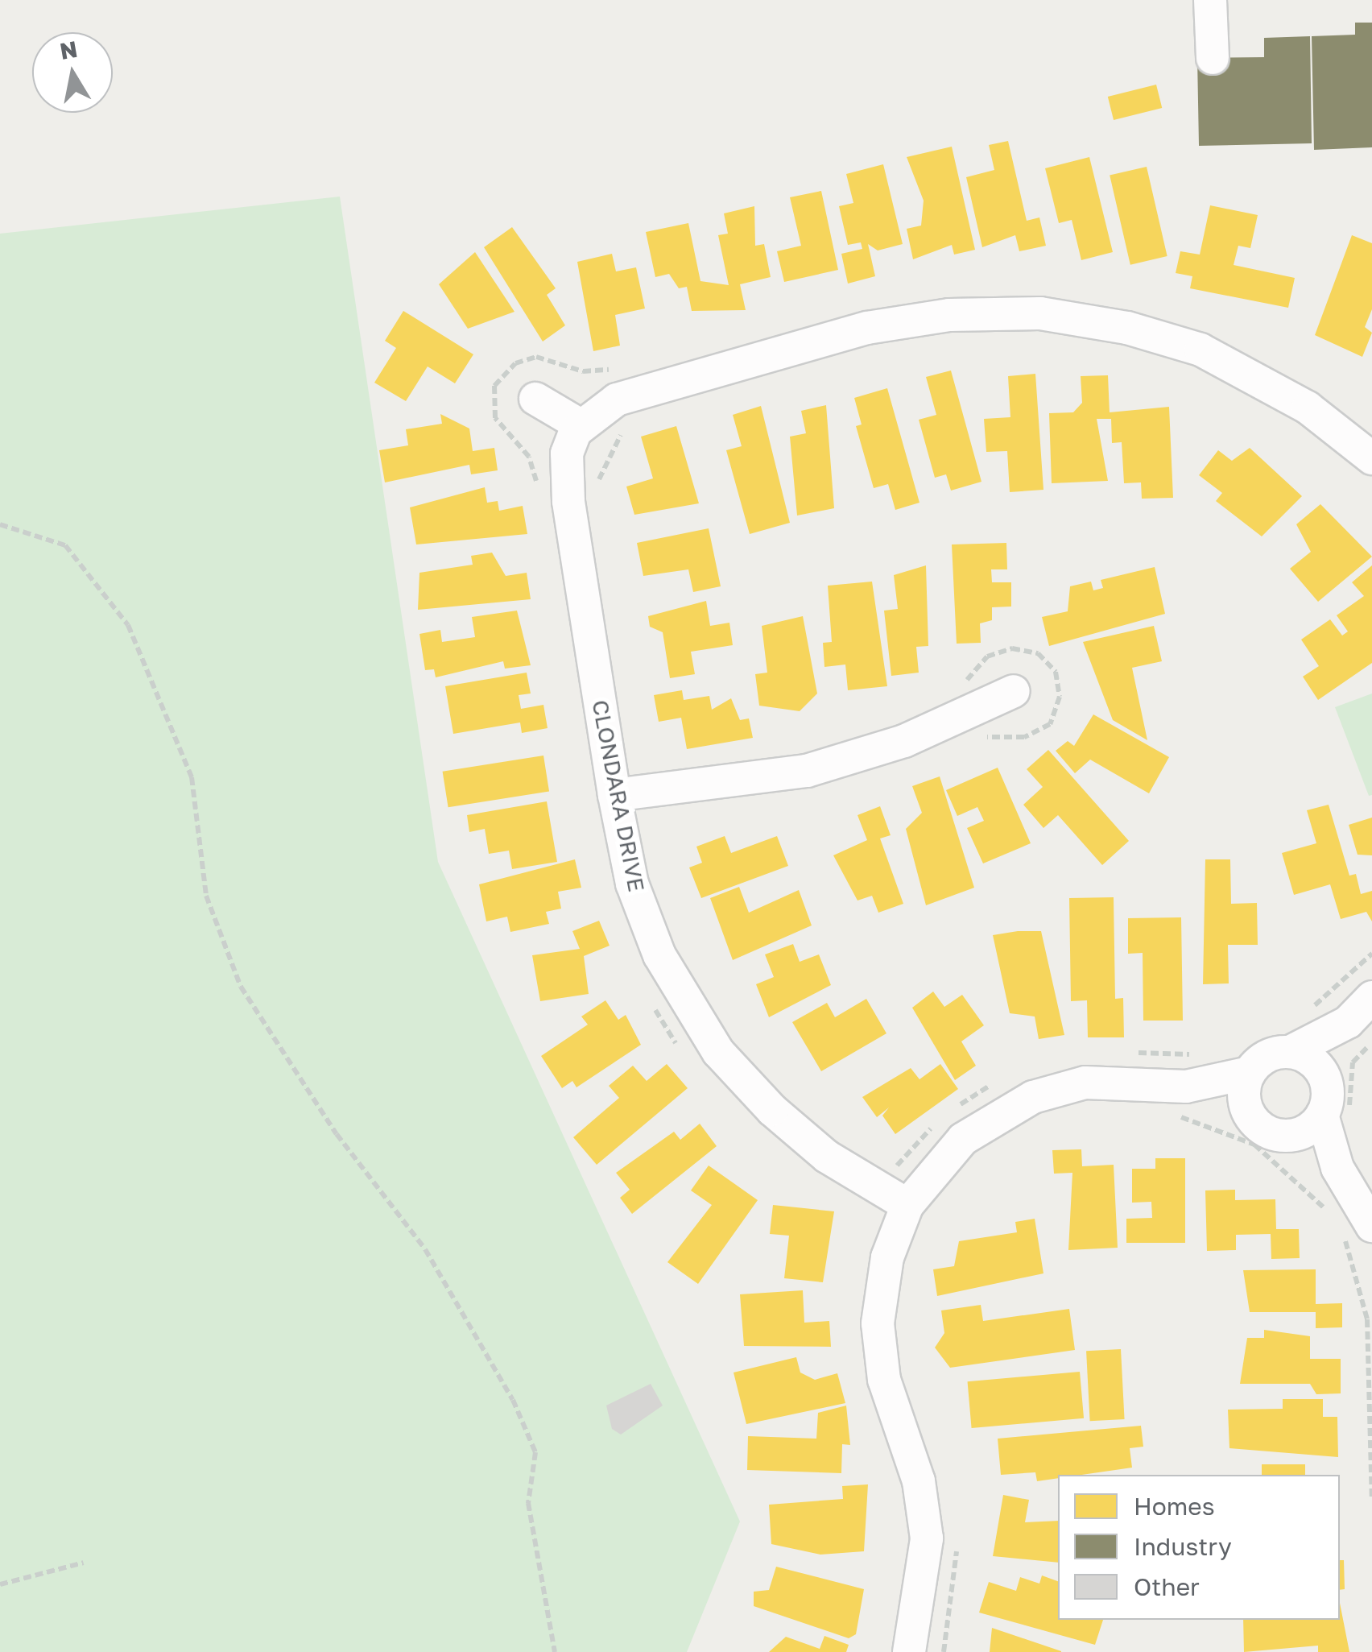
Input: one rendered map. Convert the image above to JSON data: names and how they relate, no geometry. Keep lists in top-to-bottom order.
{
  "streets": {
    "street": ["CLONDARA DRIVE"]
  },
  "legend": ["Homes", "Industry", "Other"],
  "north": "top"
}
